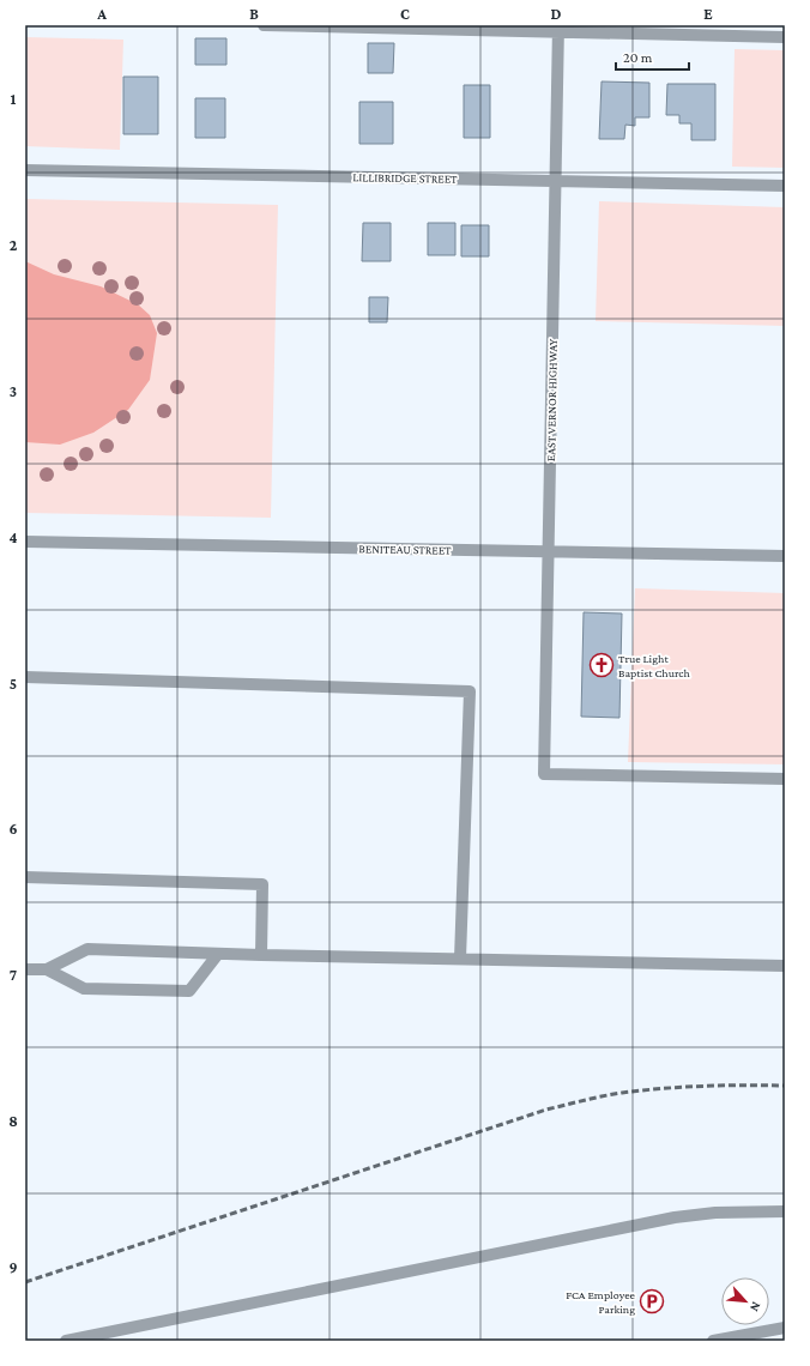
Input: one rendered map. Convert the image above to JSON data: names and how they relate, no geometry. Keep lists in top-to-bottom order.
{
  "streets": {
    "street": ["LILLIBRIDGE STREET", "EAST VERNOR HIGHWAY", "BENITEAU STREET"]
  },
  "crossings": [
    ["LILLIBRIDGE STREET", "EAST VERNOR HIGHWAY"],
    ["EAST VERNOR HIGHWAY", "BENITEAU STREET"]
  ],
  "places": {
    "church": ["True Light Baptist Church"],
    "parking": ["FCA Employee Parking"]
  },
  "scale_bar": "20 m",
  "north": "bottom right",
  "grid": {
    "columns": [
      "A",
      "B",
      "C",
      "D",
      "E"
    ],
    "rows": [
      "1",
      "2",
      "3",
      "4",
      "5",
      "6",
      "7",
      "8",
      "9"
    ]
  }
}
